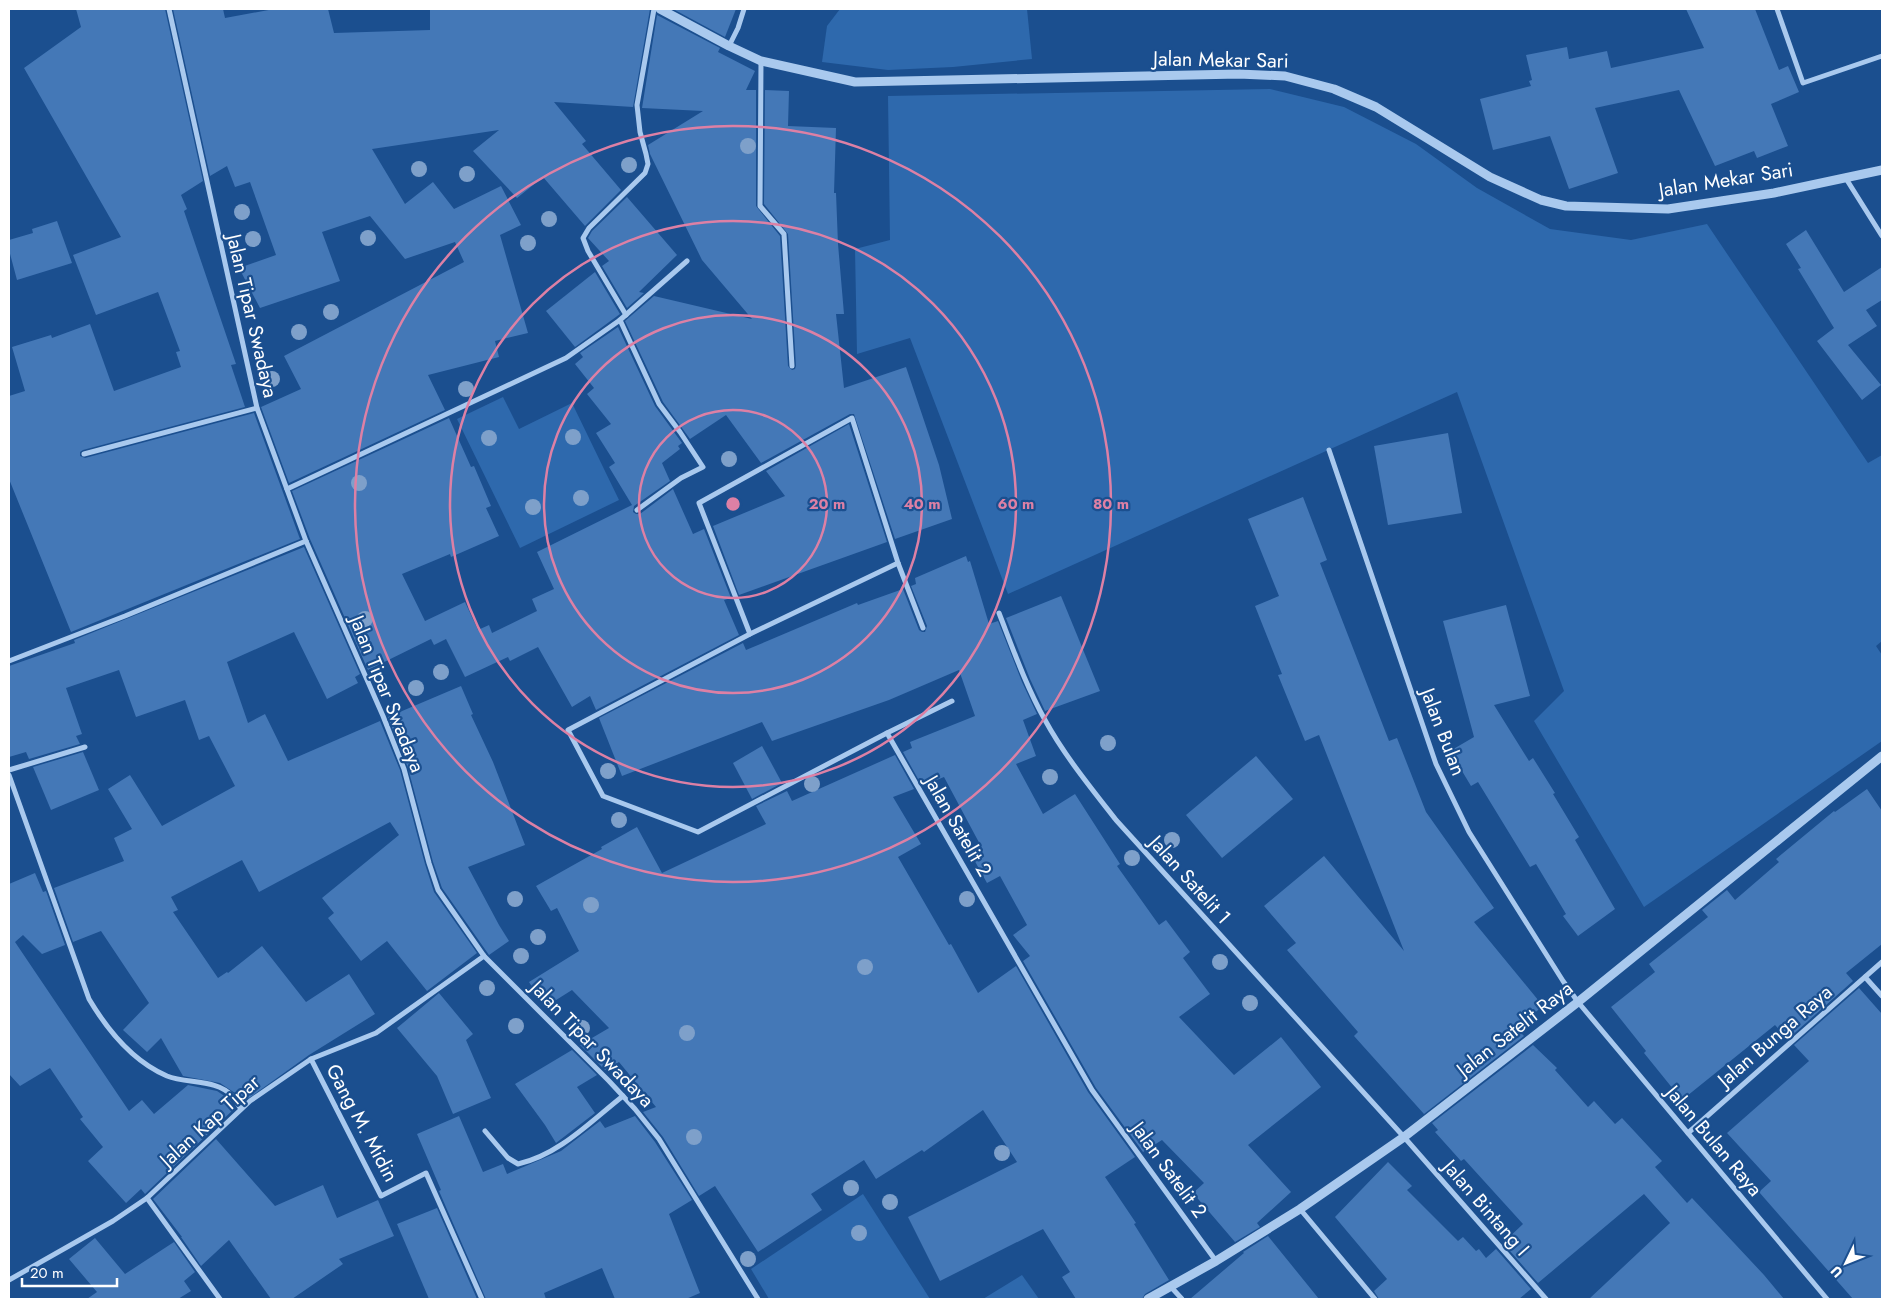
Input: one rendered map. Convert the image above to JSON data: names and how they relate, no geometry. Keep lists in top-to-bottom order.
{
  "streets": {
    "street": [
      "Jalan Mekar Sari",
      "Jalan Tipar Swadaya",
      "Jalan Bulan",
      "Jalan Satelit 2",
      "Jalan Satelit 1",
      "Jalan Satelit Raya",
      "Jalan Bunga Raya",
      "Jalan Kap Tipar",
      "Gang M. Midin",
      "Jalan Bulan Raya",
      "Jalan Bintang I"
    ]
  },
  "crossings": [
    ["Jalan Tipar Swadaya", "Jalan Kap Tipar"],
    ["Jalan Bulan", "Jalan Satelit Raya"],
    ["Jalan Bulan", "Jalan Bulan Raya"],
    ["Jalan Satelit 2", "Jalan Satelit Raya"],
    ["Jalan Satelit 1", "Jalan Satelit Raya"],
    ["Jalan Satelit 1", "Jalan Bintang I"],
    ["Jalan Satelit Raya", "Jalan Bulan Raya"],
    ["Jalan Satelit Raya", "Jalan Bintang I"],
    ["Jalan Bunga Raya", "Jalan Bulan Raya"],
    ["Jalan Kap Tipar", "Gang M. Midin"]
  ],
  "scale_bar": "20 m",
  "north": "bottom left",
  "rings": [
    "20 m",
    "40 m",
    "60 m",
    "80 m"
  ]
}
